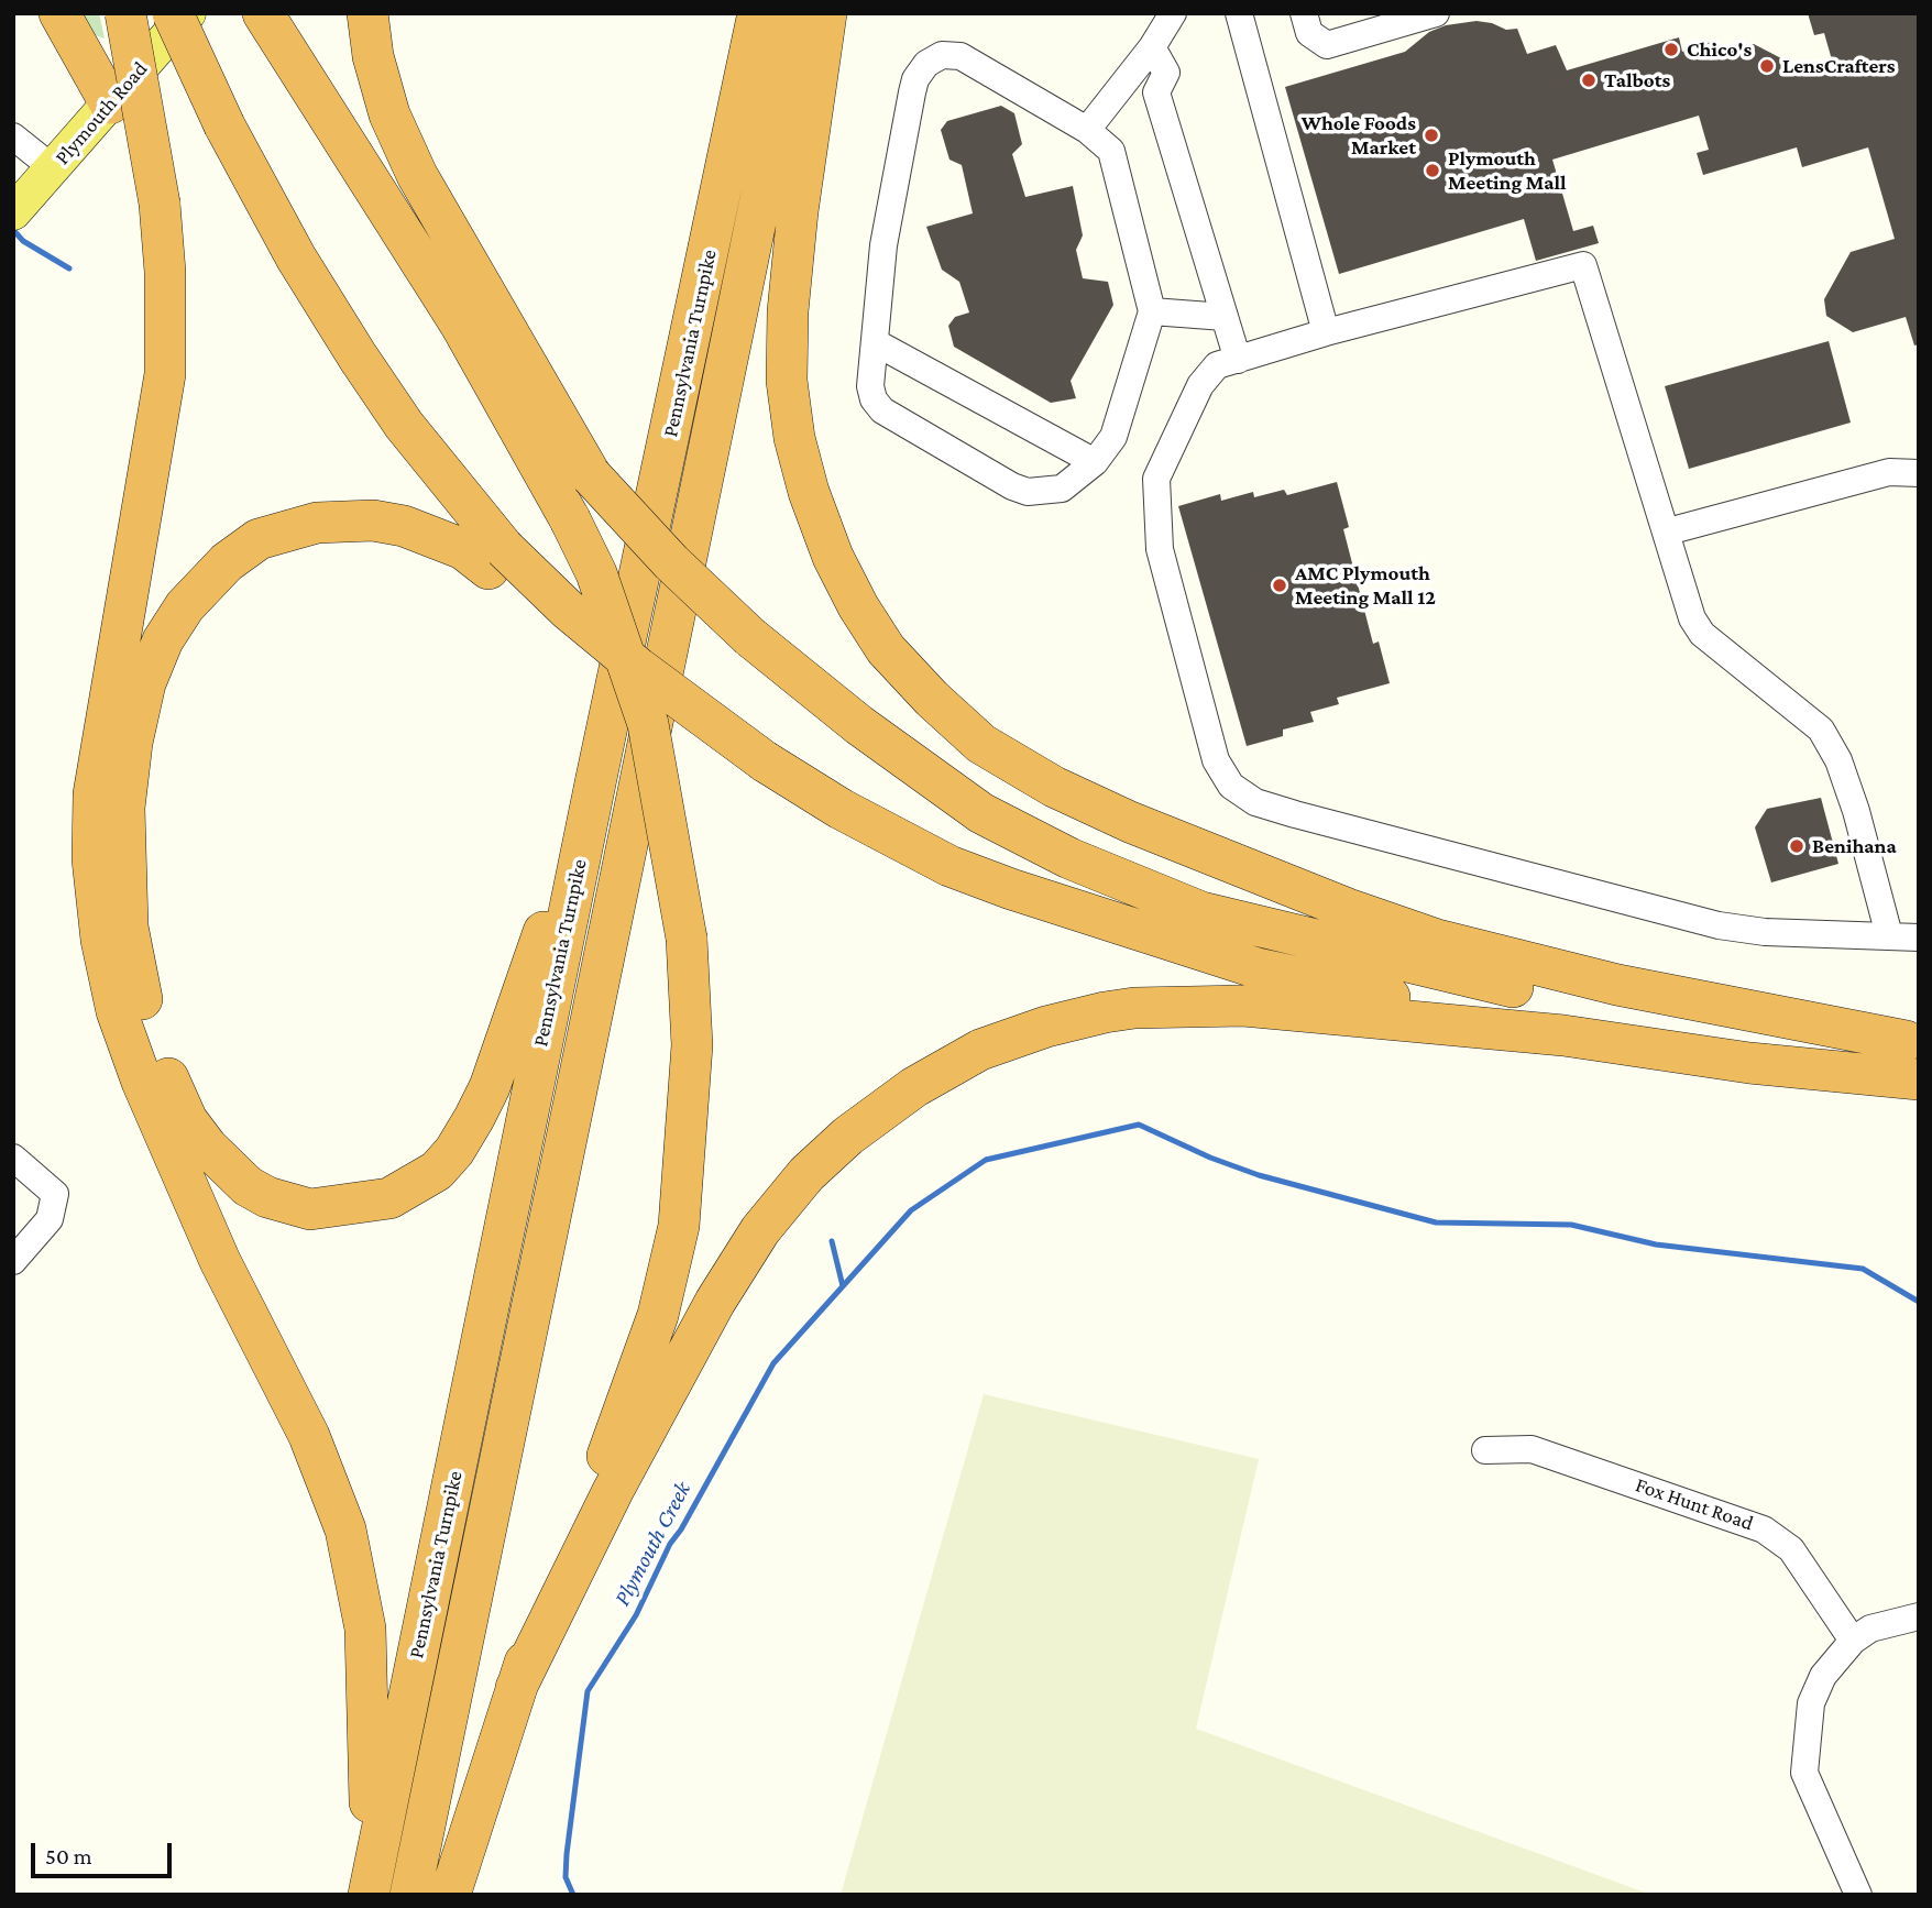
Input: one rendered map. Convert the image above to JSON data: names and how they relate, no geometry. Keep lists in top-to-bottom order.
{
  "streets": {
    "highway": ["Pennsylvania Turnpike"],
    "main road": ["Plymouth Road"],
    "street": ["Fox Hunt Road"]
  },
  "water": ["Plymouth Creek"],
  "places": [
    "Chico's",
    "LensCrafters",
    "Talbots",
    "Whole Foods Market",
    "Plymouth Meeting Mall",
    "AMC Plymouth Meeting Mall 12",
    "Benihana"
  ],
  "scale_bar": "50 m"
}
